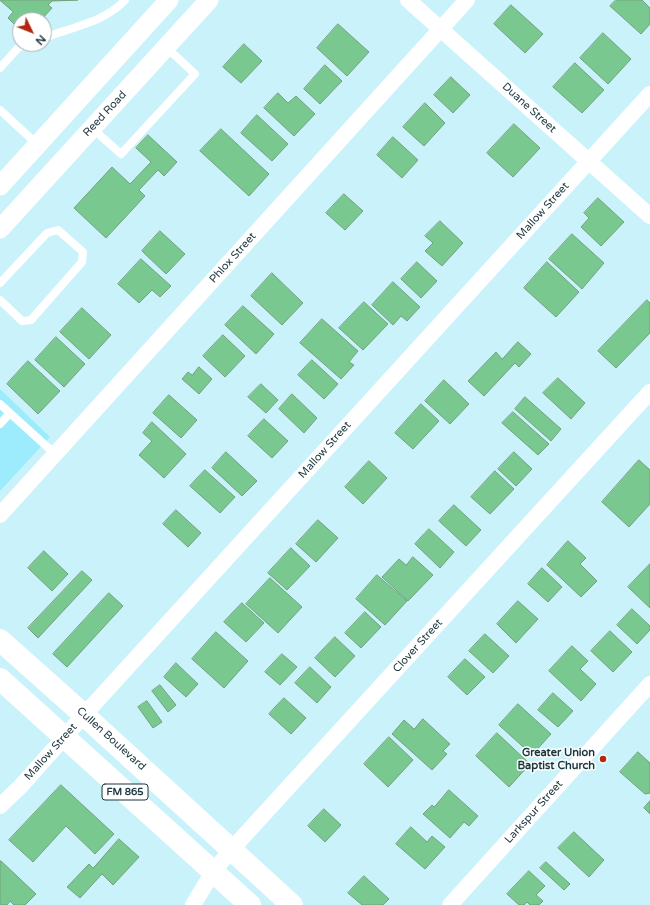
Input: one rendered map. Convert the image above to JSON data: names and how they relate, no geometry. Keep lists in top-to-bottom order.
{
  "streets": {
    "main road": ["Cullen Boulevard", "FM 865"],
    "street": [
      "Duane Street",
      "Reed Road",
      "Mallow Street",
      "Phlox Street",
      "Clover Street",
      "Larkspur Street"
    ]
  },
  "crossings": [
    ["Duane Street", "Mallow Street"],
    ["Duane Street", "Phlox Street"],
    ["Mallow Street", "Cullen Boulevard"],
    ["Mallow Street", "FM 865"],
    ["Clover Street", "Cullen Boulevard"],
    ["Clover Street", "FM 865"]
  ],
  "places": ["Greater Union Baptist Church"],
  "north": "bottom right"
}
